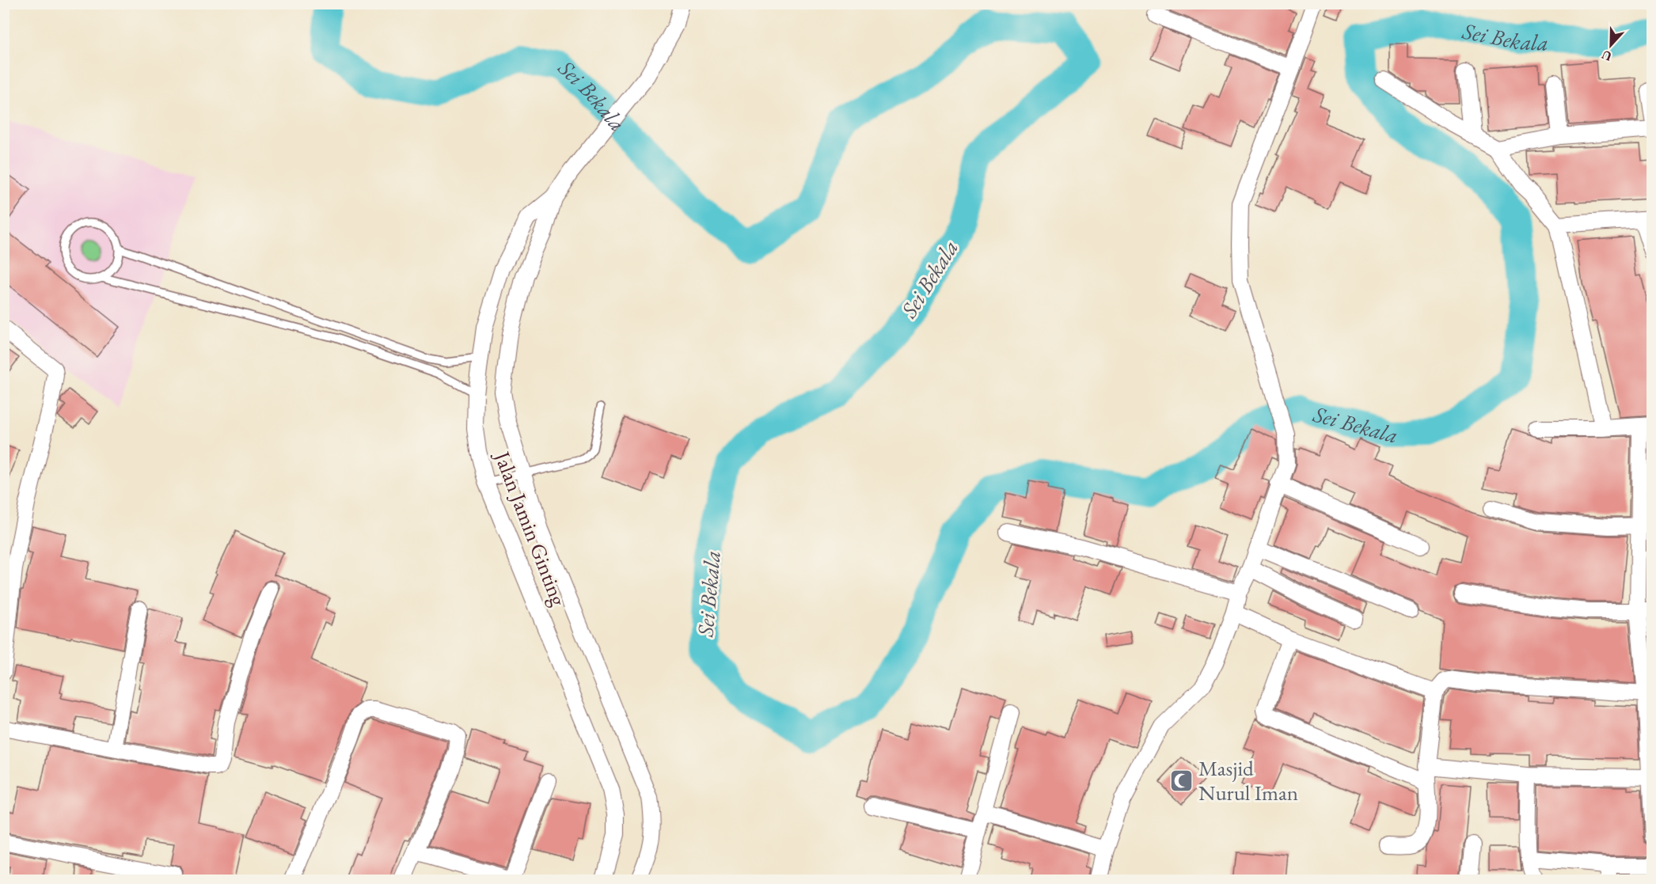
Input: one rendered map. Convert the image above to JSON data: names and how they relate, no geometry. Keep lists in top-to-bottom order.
{
  "streets": {
    "street": ["Jalan Jamin Ginting"]
  },
  "water": ["Sei Bekala"],
  "places": {
    "mosque": ["Masjid Nurul Iman"]
  },
  "north": "bottom"
}
